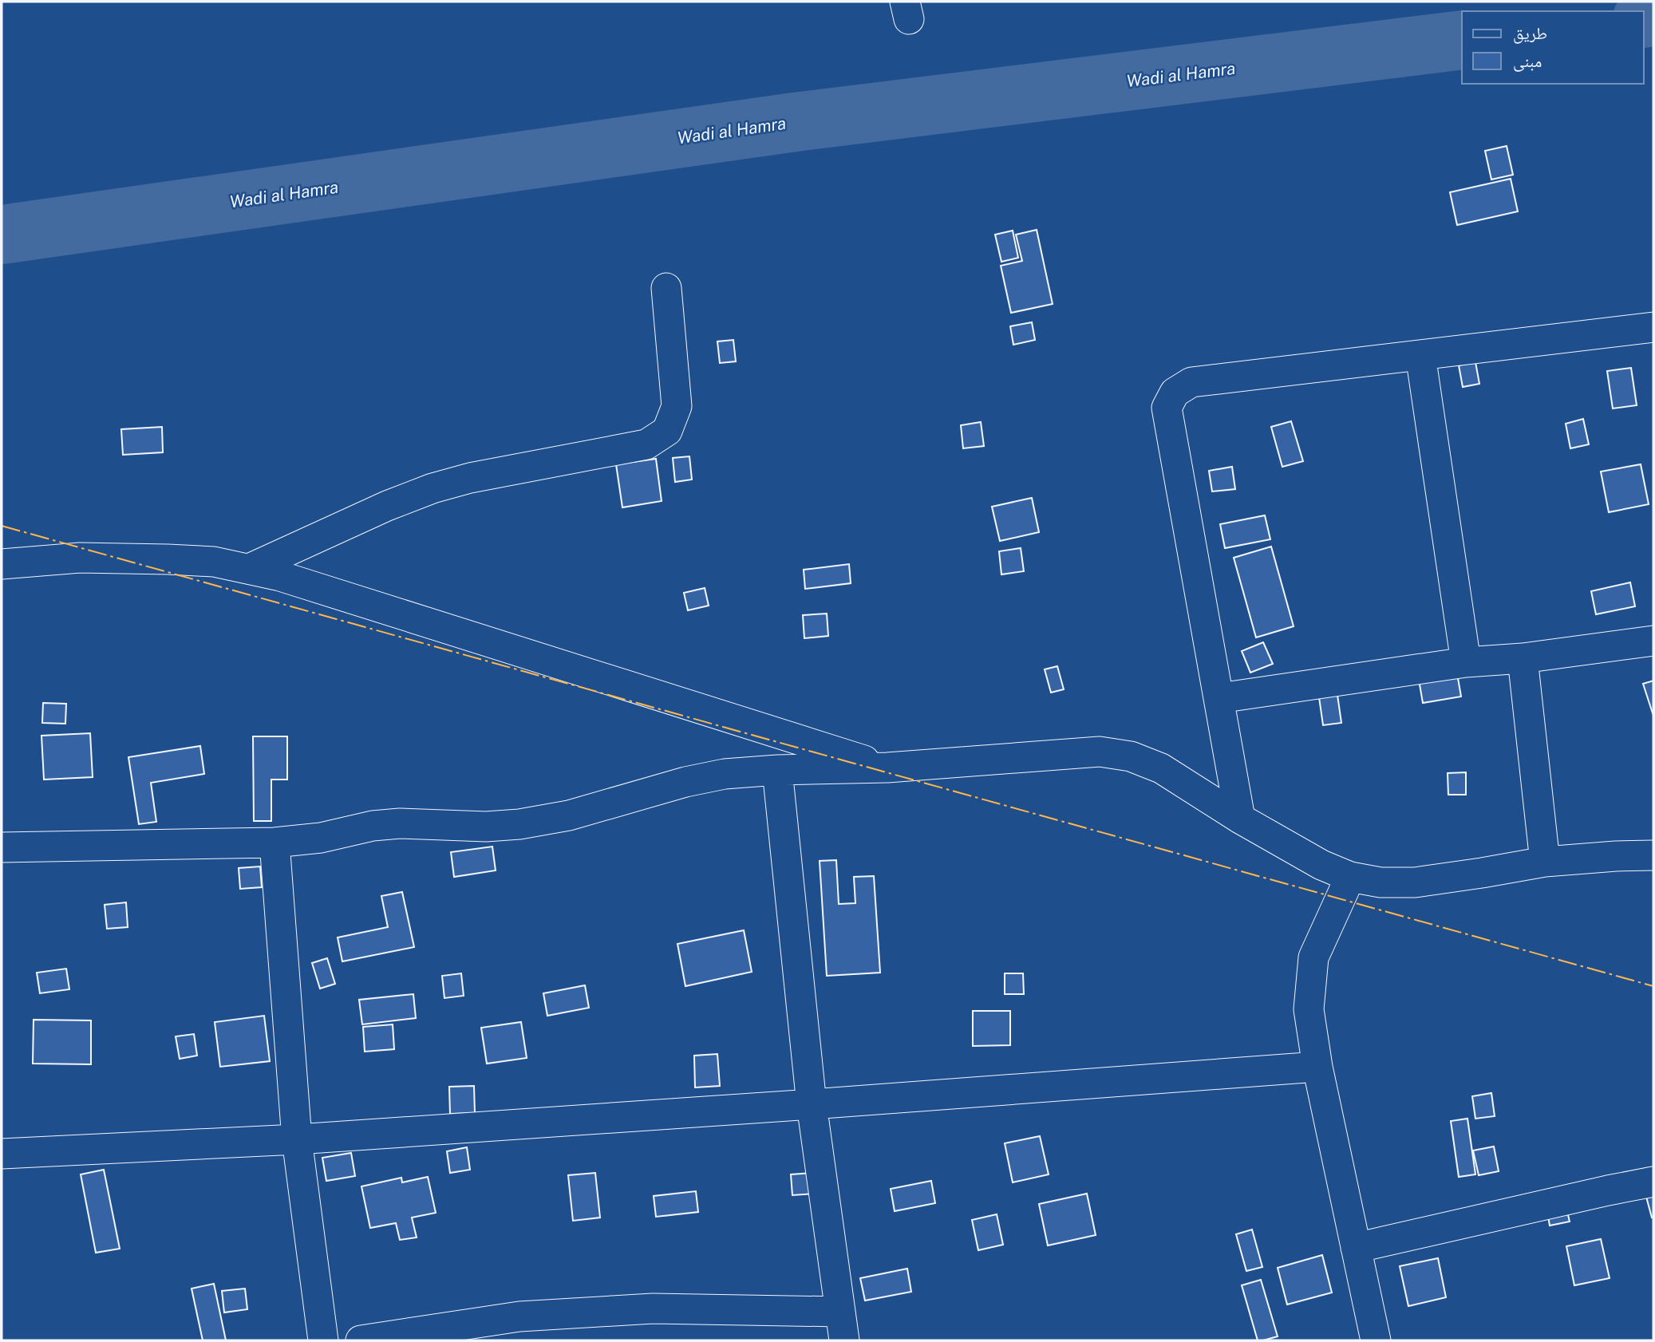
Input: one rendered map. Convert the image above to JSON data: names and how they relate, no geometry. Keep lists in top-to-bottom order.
{
  "water": ["Wadi al Hamra"],
  "legend": ["طريق", "مبنى"]
}
